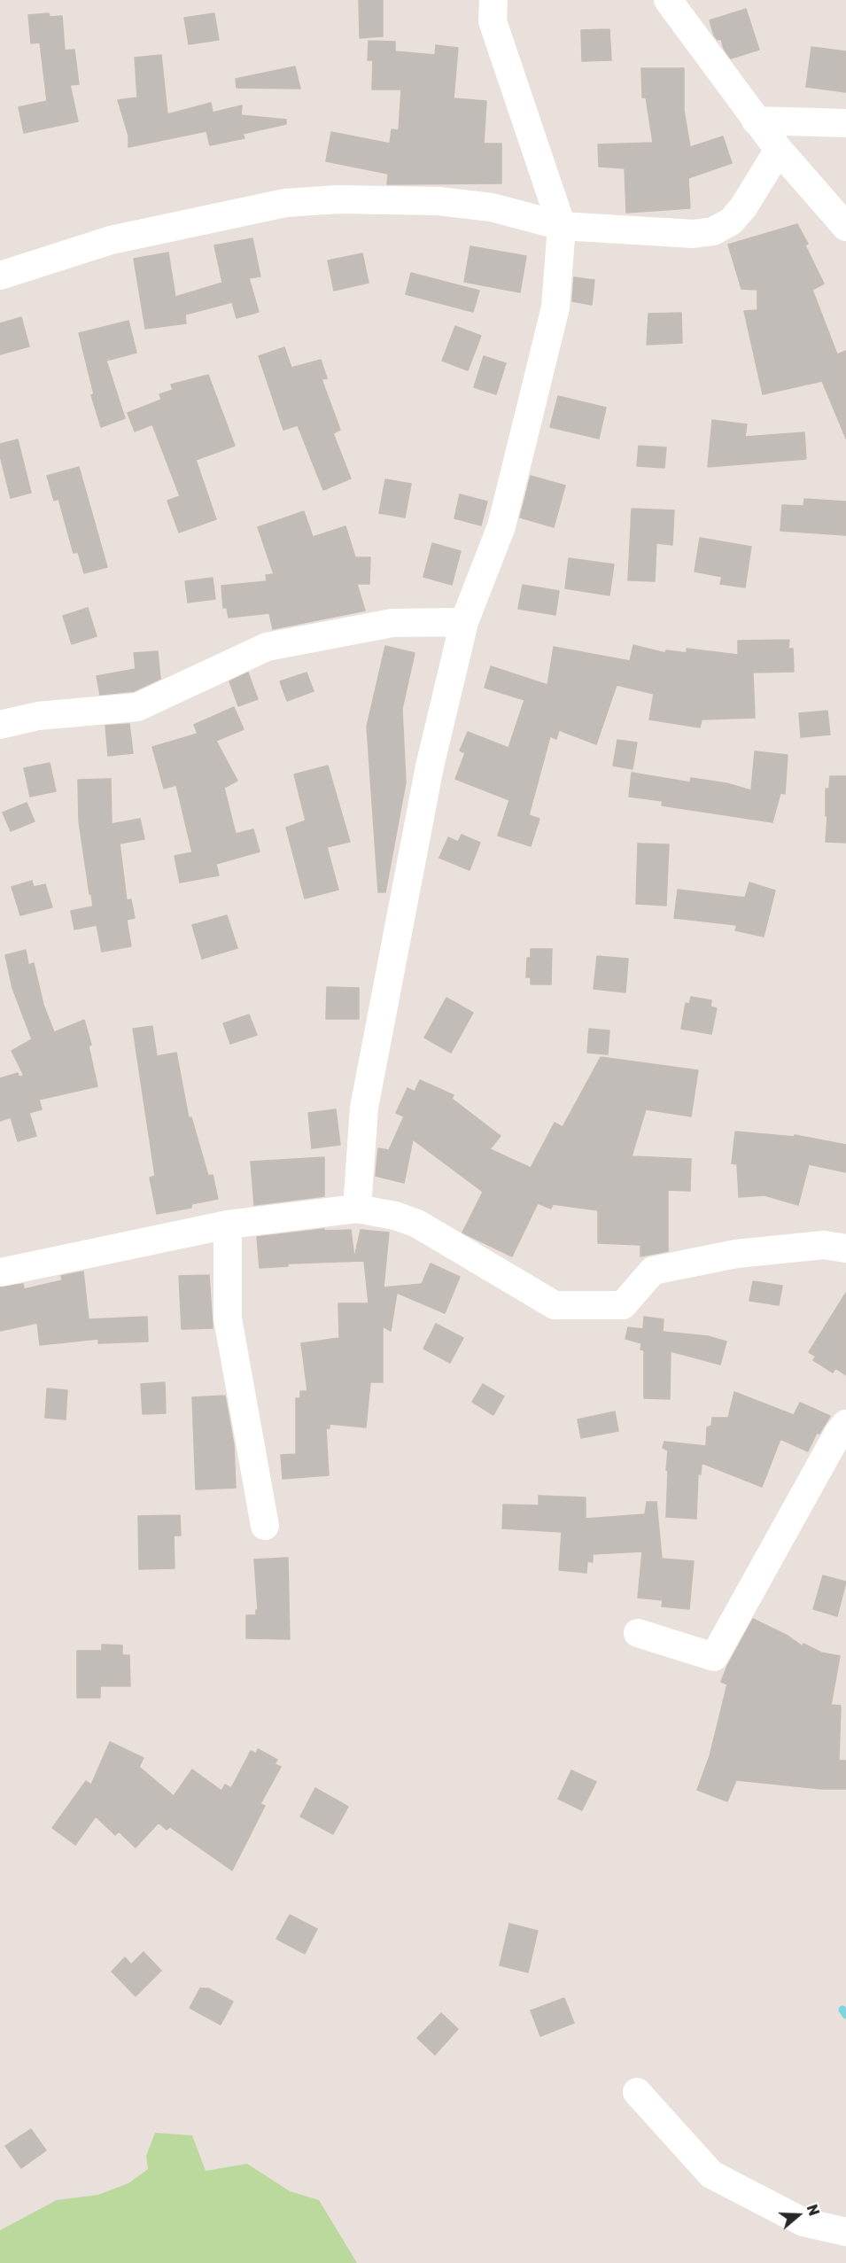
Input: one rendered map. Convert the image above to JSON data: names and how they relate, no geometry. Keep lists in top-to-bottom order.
{
  "north": "right"
}
